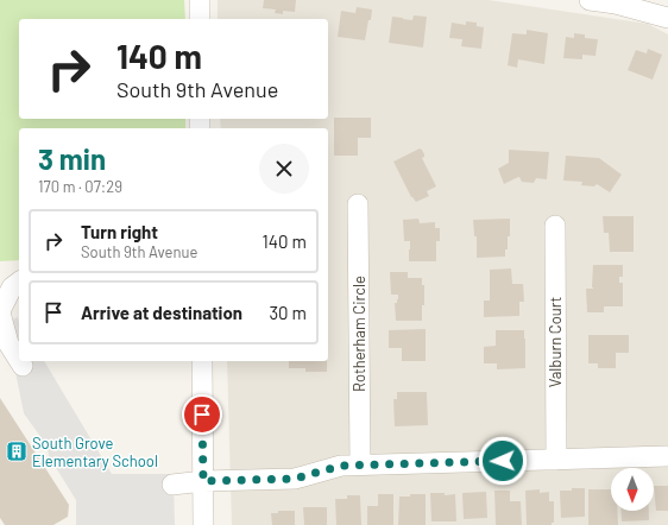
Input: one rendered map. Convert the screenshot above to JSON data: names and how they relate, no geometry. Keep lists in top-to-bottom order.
{
  "streets": {
    "street": ["Rotherham Circle", "Valburn Court"]
  },
  "places": {
    "building": ["South Grove Elementary School"]
  },
  "north": "bottom",
  "page": {
    "turn": ["140 m", "South 9th Avenue"],
    "heading": ["3 min", "170 m · 07:29"],
    "list": [
      {
        "name": "Turn right",
        "note": "South 9th Avenue",
        "value": "140 m"
      },
      {
        "name": "Arrive at destination",
        "value": "30 m"
      }
    ]
  }
}
